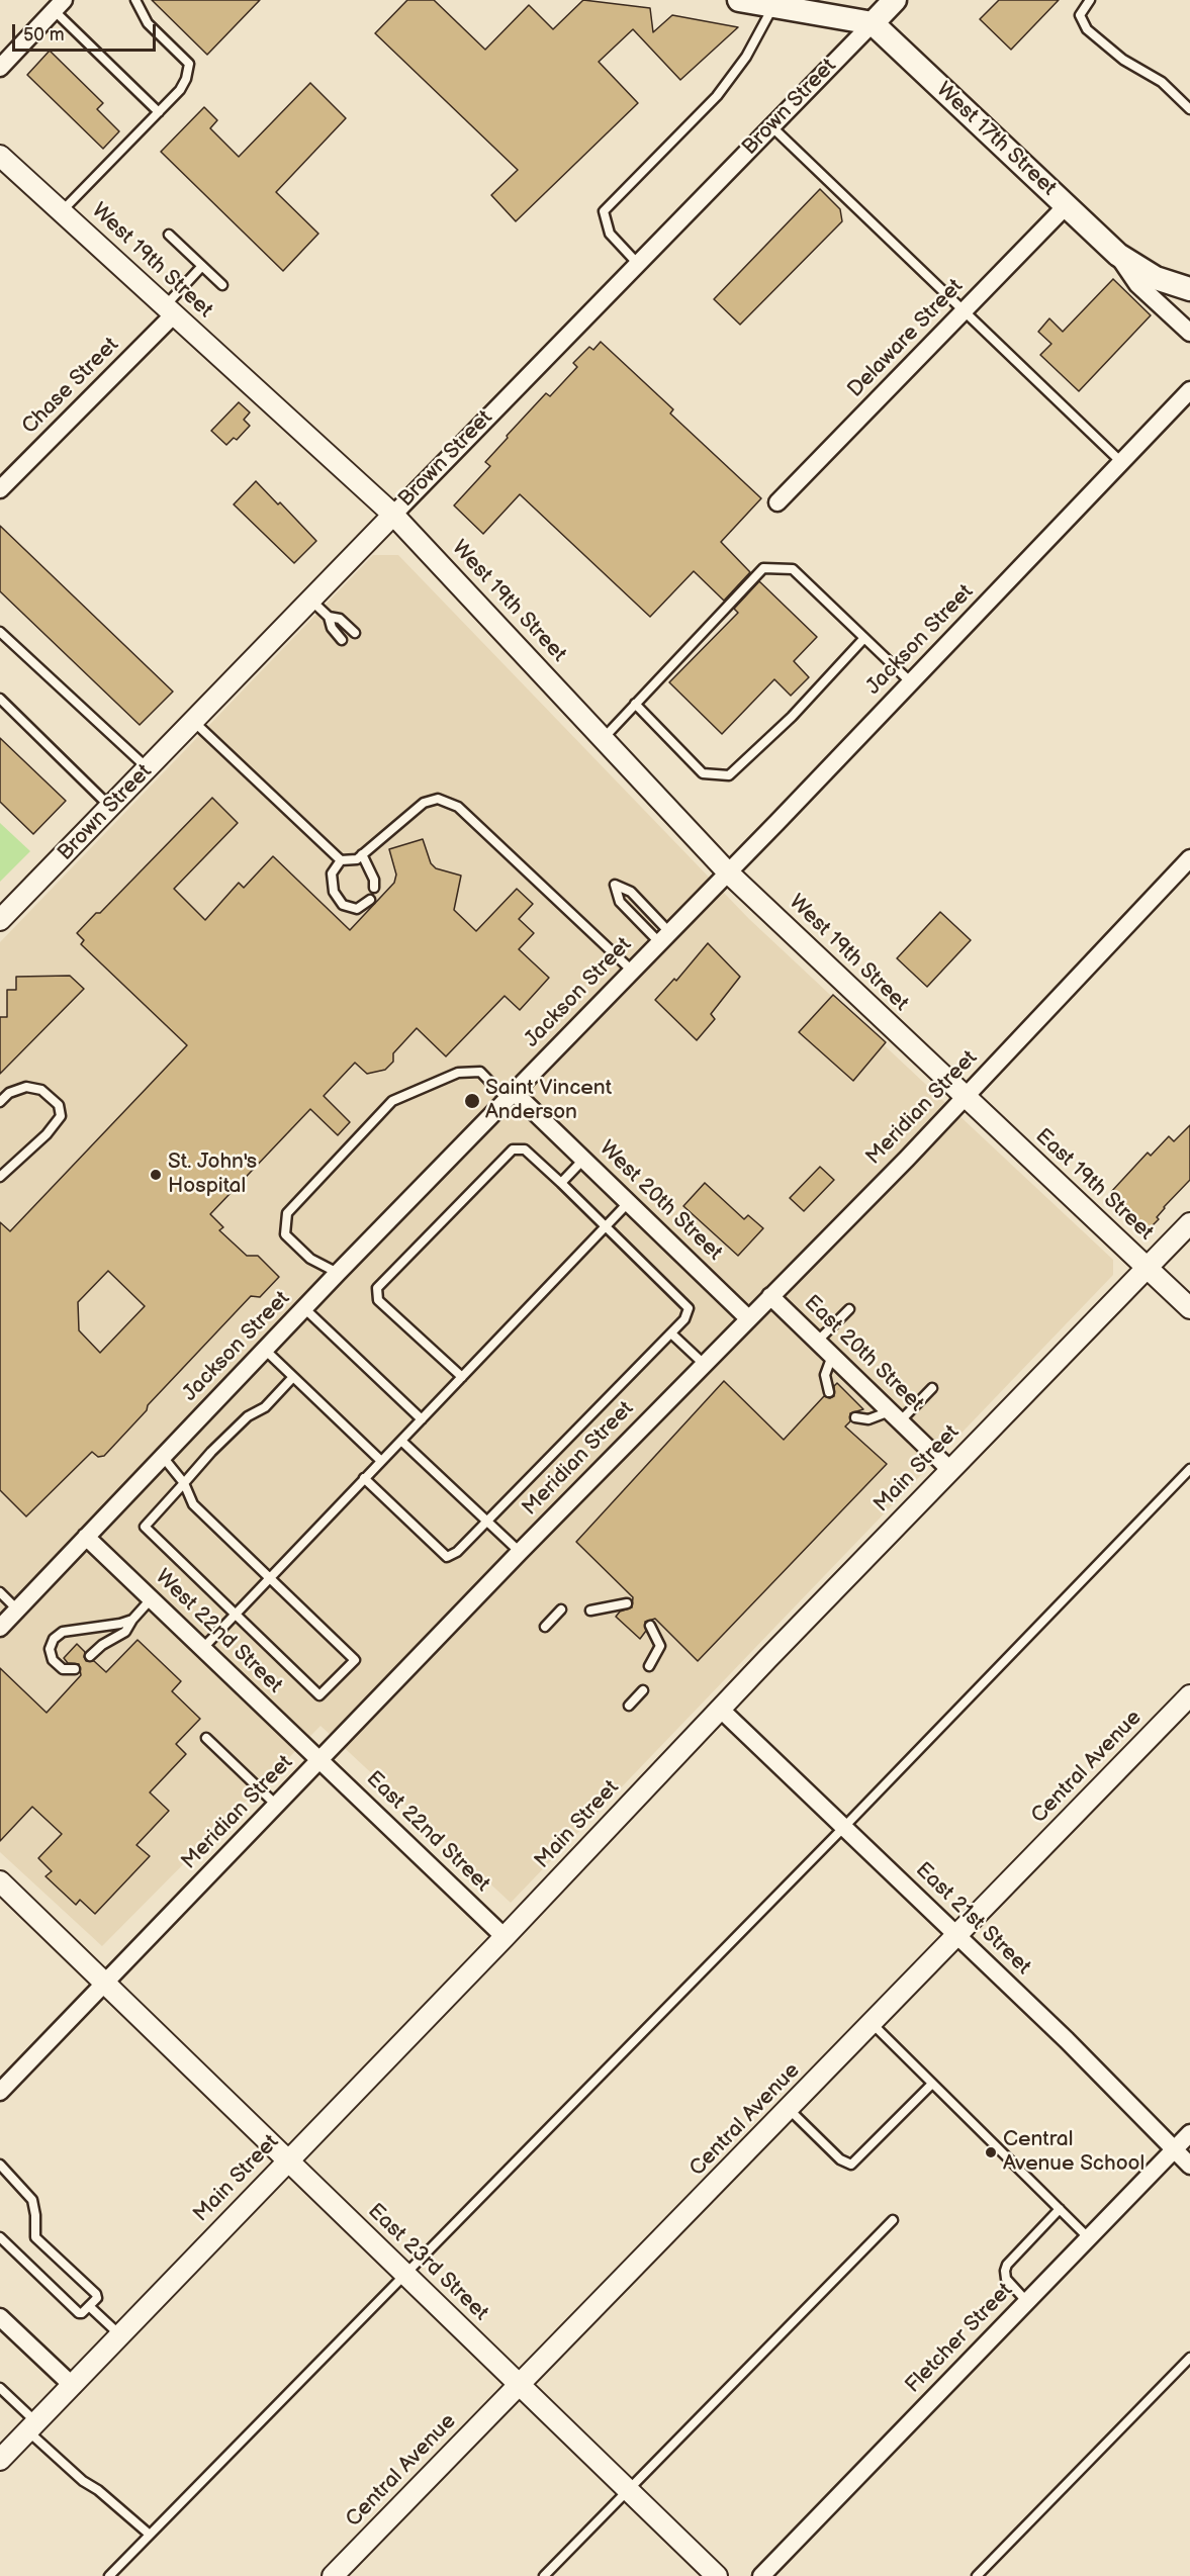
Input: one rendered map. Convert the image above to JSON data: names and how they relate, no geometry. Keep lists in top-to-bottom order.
{
  "streets": {
    "main road": ["Brown Street", "West 17th Street"],
    "street": [
      "West 19th Street",
      "Delaware Street",
      "Chase Street",
      "Jackson Street",
      "Meridian Street",
      "East 19th Street",
      "West 20th Street",
      "East 20th Street",
      "Main Street",
      "West 22nd Street",
      "Central Avenue",
      "East 22nd Street",
      "East 21st Street",
      "East 23rd Street",
      "Fletcher Street"
    ]
  },
  "crossings": [
    ["Brown Street", "West 17th Street"],
    ["Brown Street", "West 19th Street"],
    ["West 17th Street", "Delaware Street"],
    ["West 19th Street", "Chase Street"],
    ["West 19th Street", "Jackson Street"],
    ["West 19th Street", "Meridian Street"],
    ["West 19th Street", "East 19th Street"],
    ["Jackson Street", "West 20th Street"],
    ["Jackson Street", "West 22nd Street"],
    ["Meridian Street", "East 19th Street"],
    ["Meridian Street", "West 20th Street"],
    ["Meridian Street", "East 20th Street"],
    ["Meridian Street", "West 22nd Street"],
    ["Meridian Street", "East 22nd Street"],
    ["Meridian Street", "East 23rd Street"],
    ["East 19th Street", "Main Street"],
    ["East 20th Street", "Main Street"],
    ["Main Street", "East 22nd Street"],
    ["Main Street", "East 21st Street"],
    ["Main Street", "East 23rd Street"],
    ["West 22nd Street", "East 22nd Street"],
    ["Central Avenue", "East 21st Street"],
    ["Central Avenue", "East 23rd Street"],
    ["East 21st Street", "Fletcher Street"]
  ],
  "places": ["Saint Vincent Anderson", "St. John's Hospital", "Central Avenue School"],
  "scale_bar": "50 m"
}
